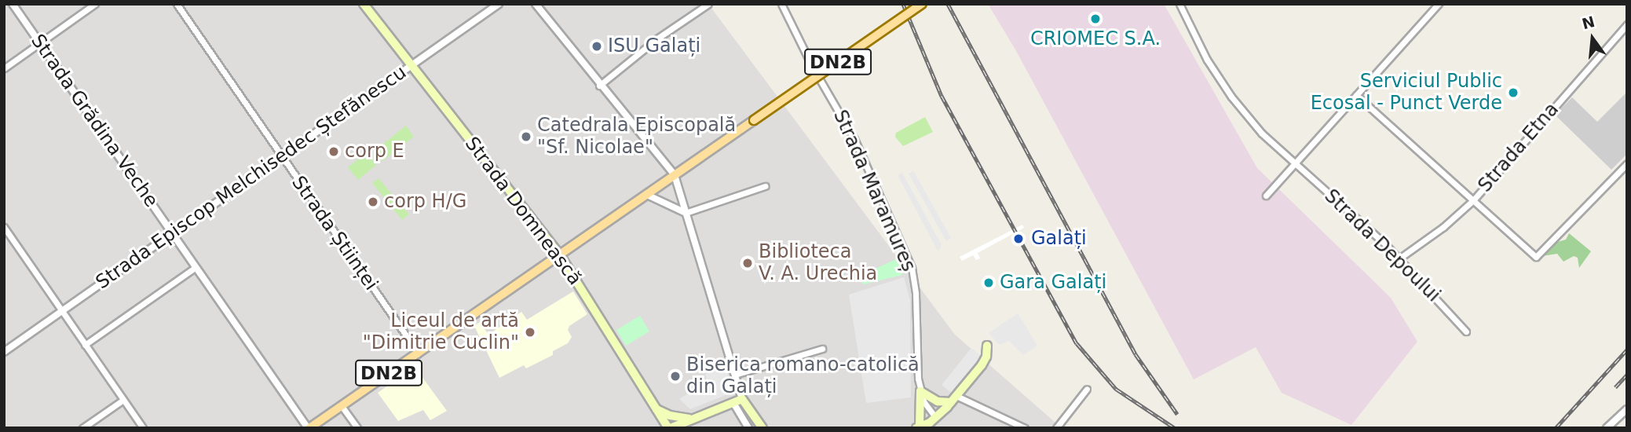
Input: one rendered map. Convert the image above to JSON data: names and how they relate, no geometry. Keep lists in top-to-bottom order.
{
  "streets": {
    "main road": ["DN2B", "Strada Domnească"],
    "street": [
      "Strada Grădina Veche",
      "Strada Etna",
      "Strada Episcop Melchisedec Ștefănescu",
      "Strada Maramureș",
      "Strada Științei",
      "Strada Depoului"
    ]
  },
  "crossings": [
    ["DN2B", "Strada Grădina Veche"],
    ["DN2B", "Strada Domnească"],
    ["DN2B", "Strada Științei"],
    ["Strada Grădina Veche", "Strada Episcop Melchisedec Ștefănescu"],
    ["Strada Etna", "Strada Depoului"],
    ["Strada Episcop Melchisedec Ștefănescu", "Strada Domnească"],
    ["Strada Episcop Melchisedec Ștefănescu", "Strada Științei"]
  ],
  "places": [
    "CRIOMEC S.A.",
    "ISU Galați",
    "Serviciul Public Ecosal - Punct Verde",
    "Catedrala Episcopală \"Sf. Nicolae\"",
    "corp E",
    "corp H/G",
    "Galați",
    "Biblioteca V. A. Urechia",
    "Gara Galați",
    "Liceul de artă \"Dimitrie Cuclin\"",
    "Biserica romano-catolică din Galați"
  ],
  "north": "top"
}
